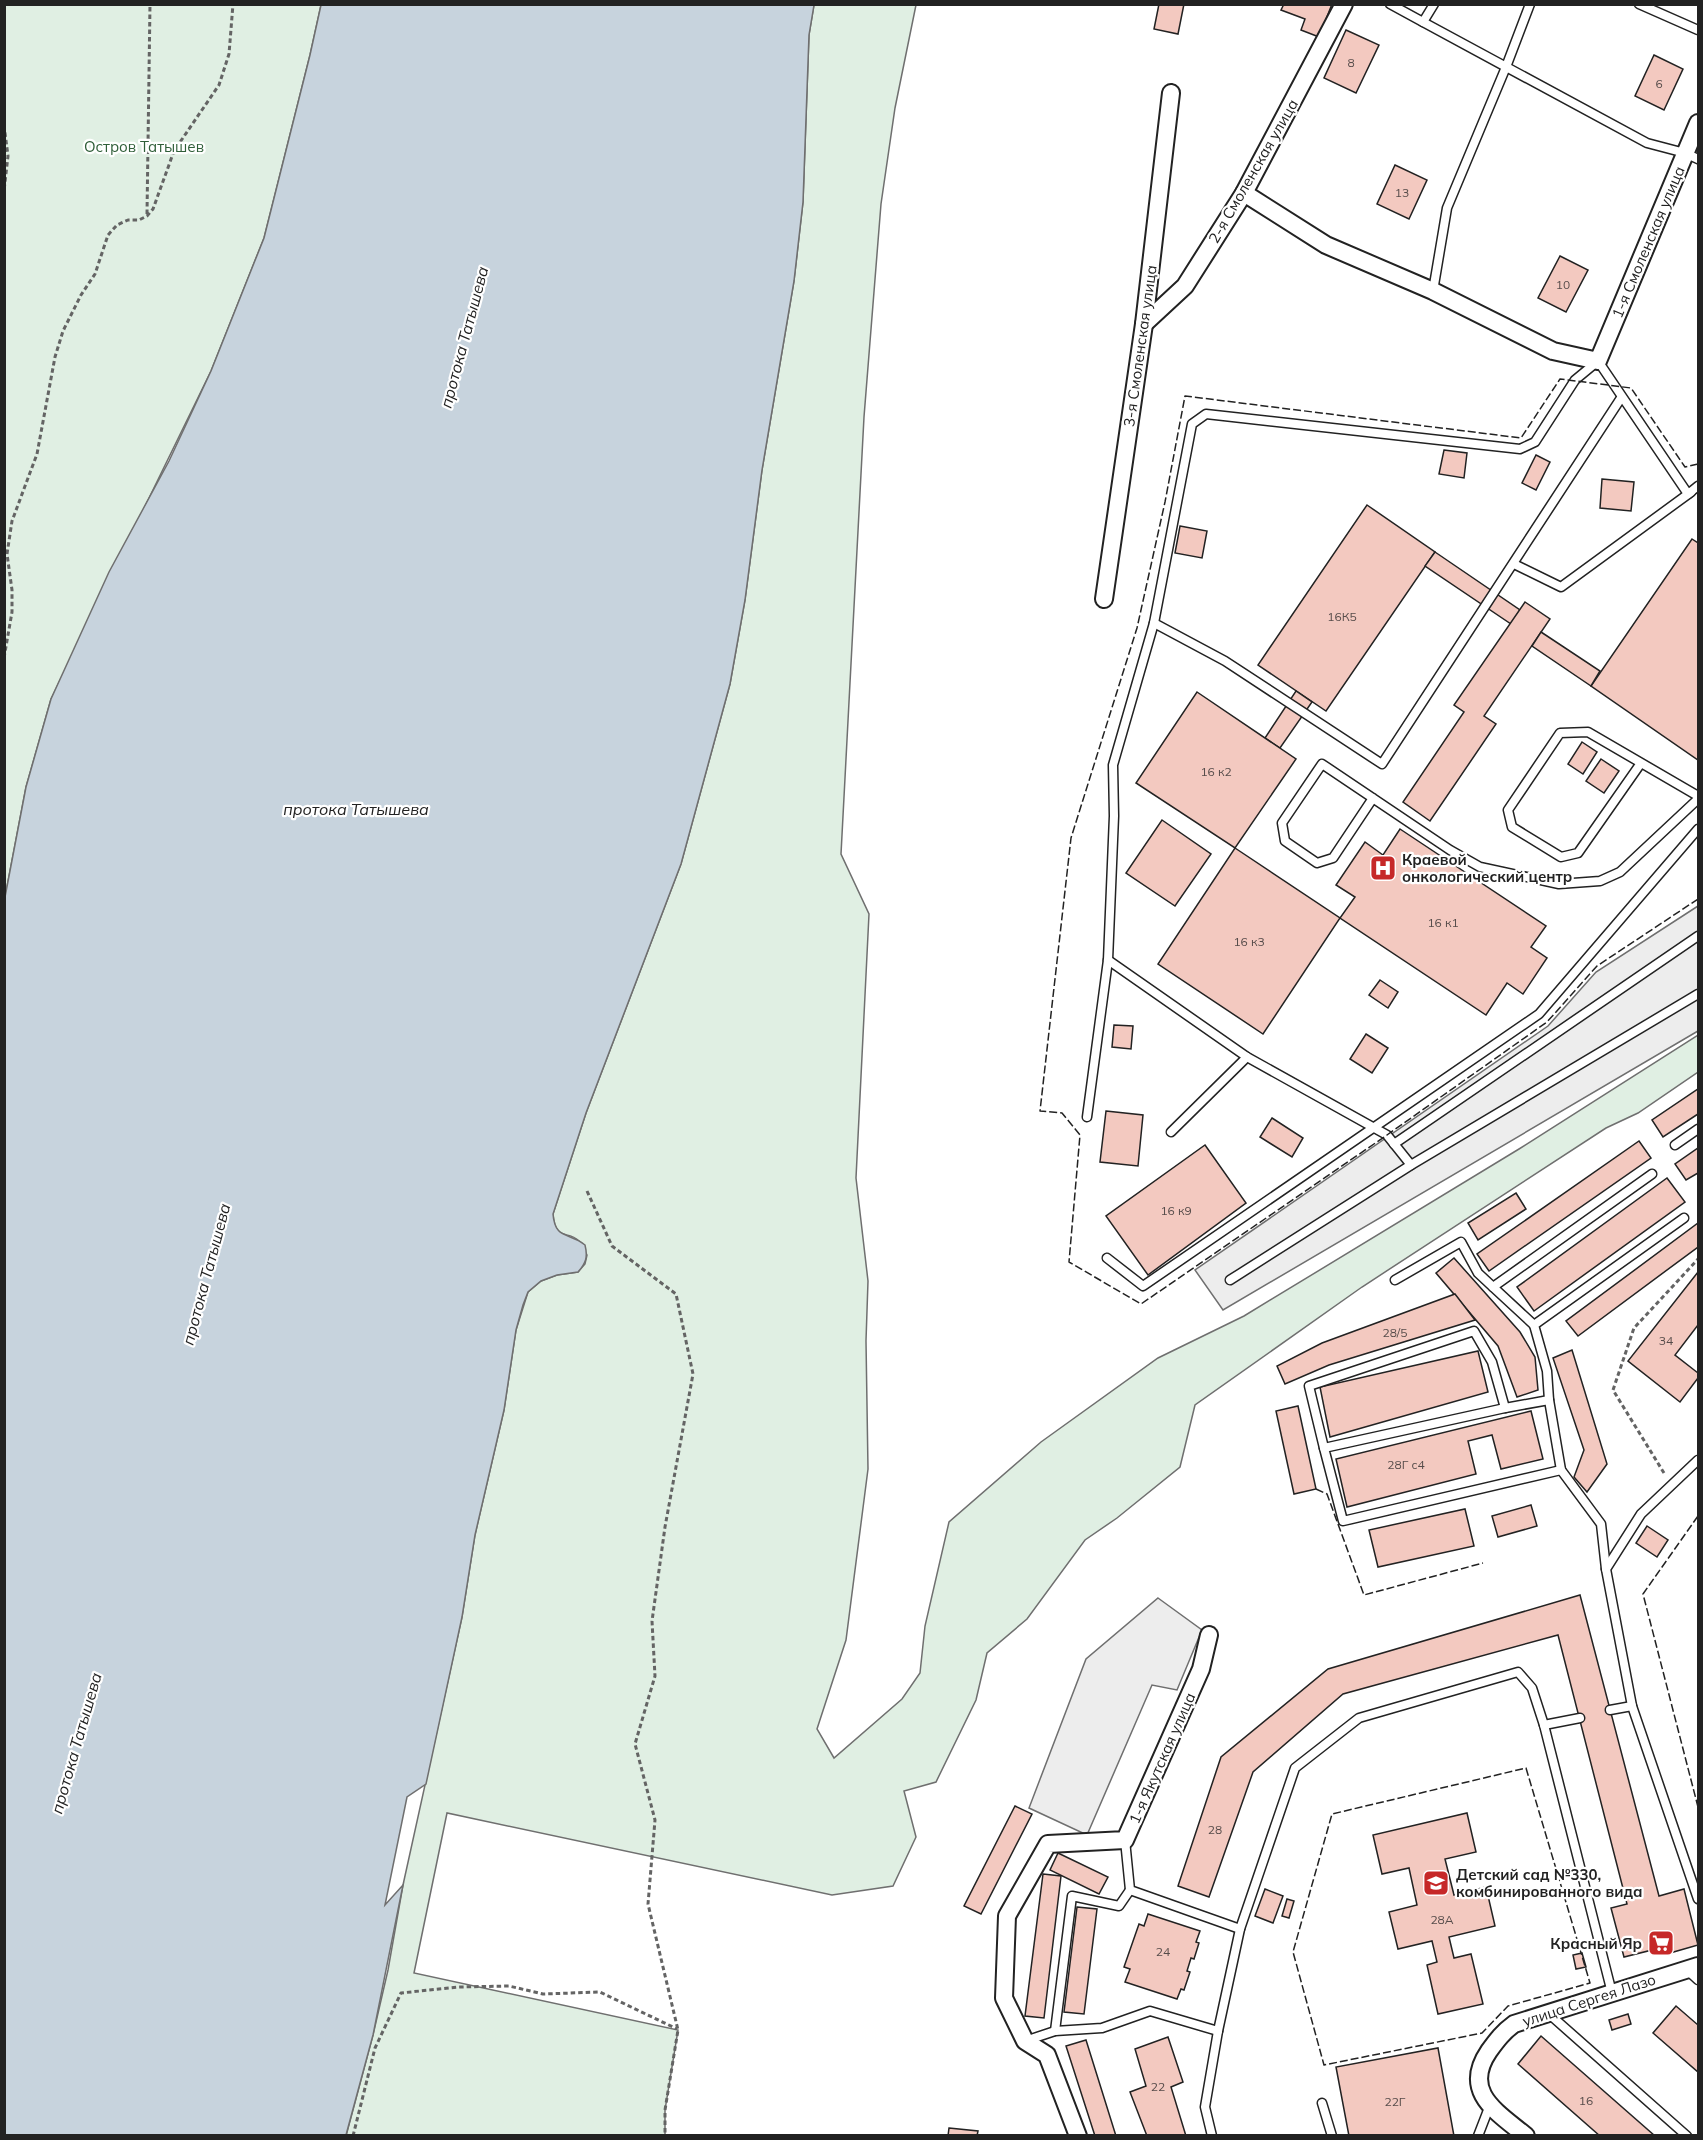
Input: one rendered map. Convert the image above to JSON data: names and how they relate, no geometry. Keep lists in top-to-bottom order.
{
  "streets": {
    "street": [
      "2-я Смоленская улица",
      "1-я Смоленская улица",
      "3-я Смоленская улица",
      "1-я Якутская улица",
      "улица Сергея Лазо"
    ]
  },
  "crossings": [
    ["2-я Смоленская улица", "3-я Смоленская улица"]
  ],
  "water": ["протока Татышева"],
  "parks": ["Остров Татышев"],
  "places": {
    "hospital": ["Краевой онкологический центр"],
    "school or university": ["Детский сад №330, комбинированного вида"],
    "supermarket": ["Красный Яр"]
  },
  "house_numbers": [
    "8",
    "6",
    "13",
    "10",
    "16К5",
    "16 к2",
    "16 к1",
    "16 к3",
    "16 к9",
    "28/5",
    "34",
    "28Г с4",
    "28",
    "28А",
    "24",
    "22",
    "16",
    "22Г"
  ]
}
